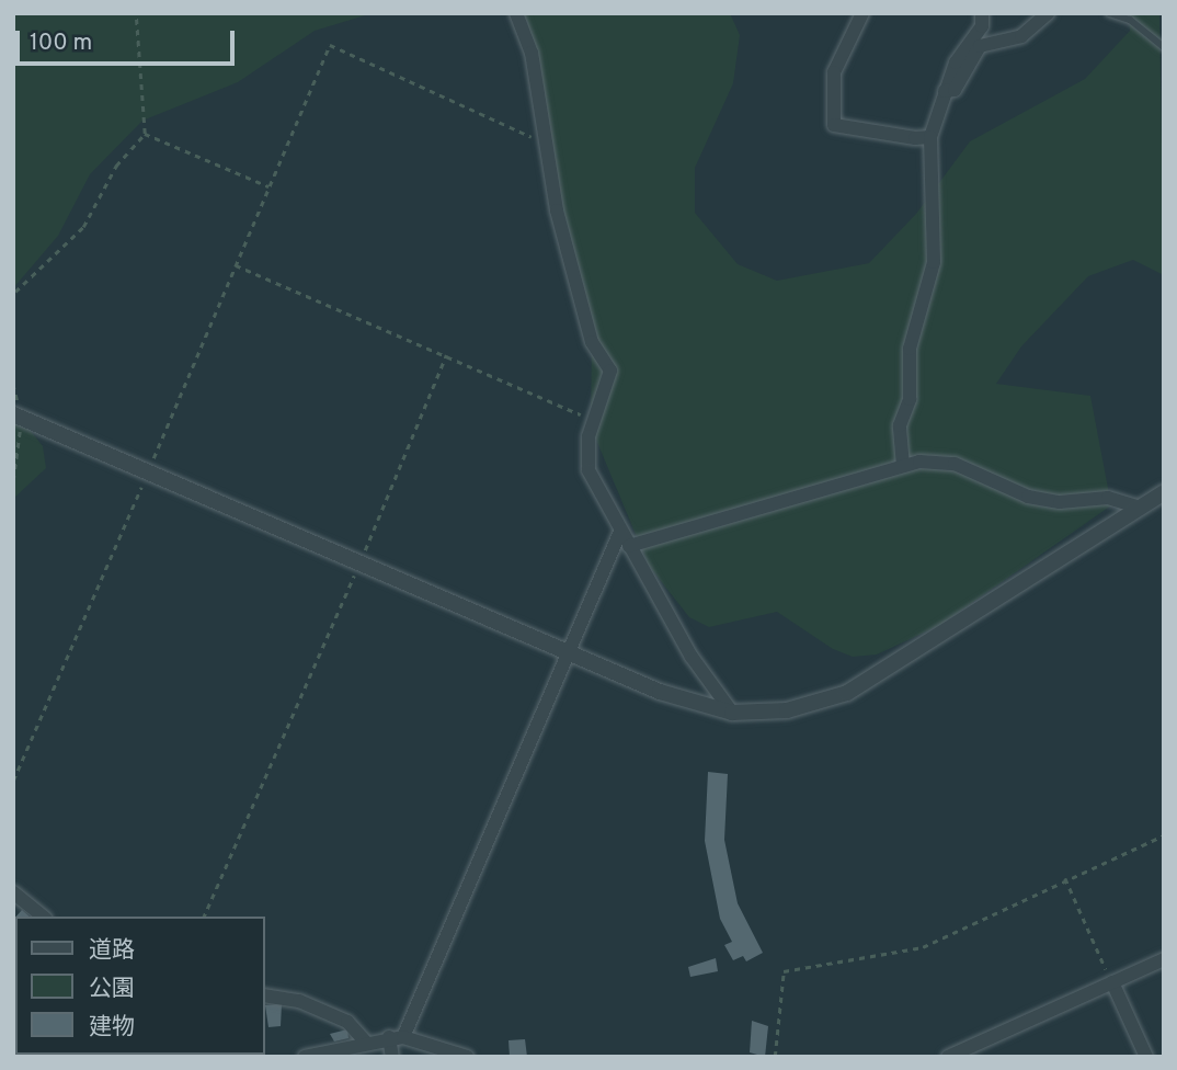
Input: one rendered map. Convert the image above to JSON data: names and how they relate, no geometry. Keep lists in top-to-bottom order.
{
  "legend": ["道路", "公園", "建物"],
  "scale_bar": "100 m"
}
